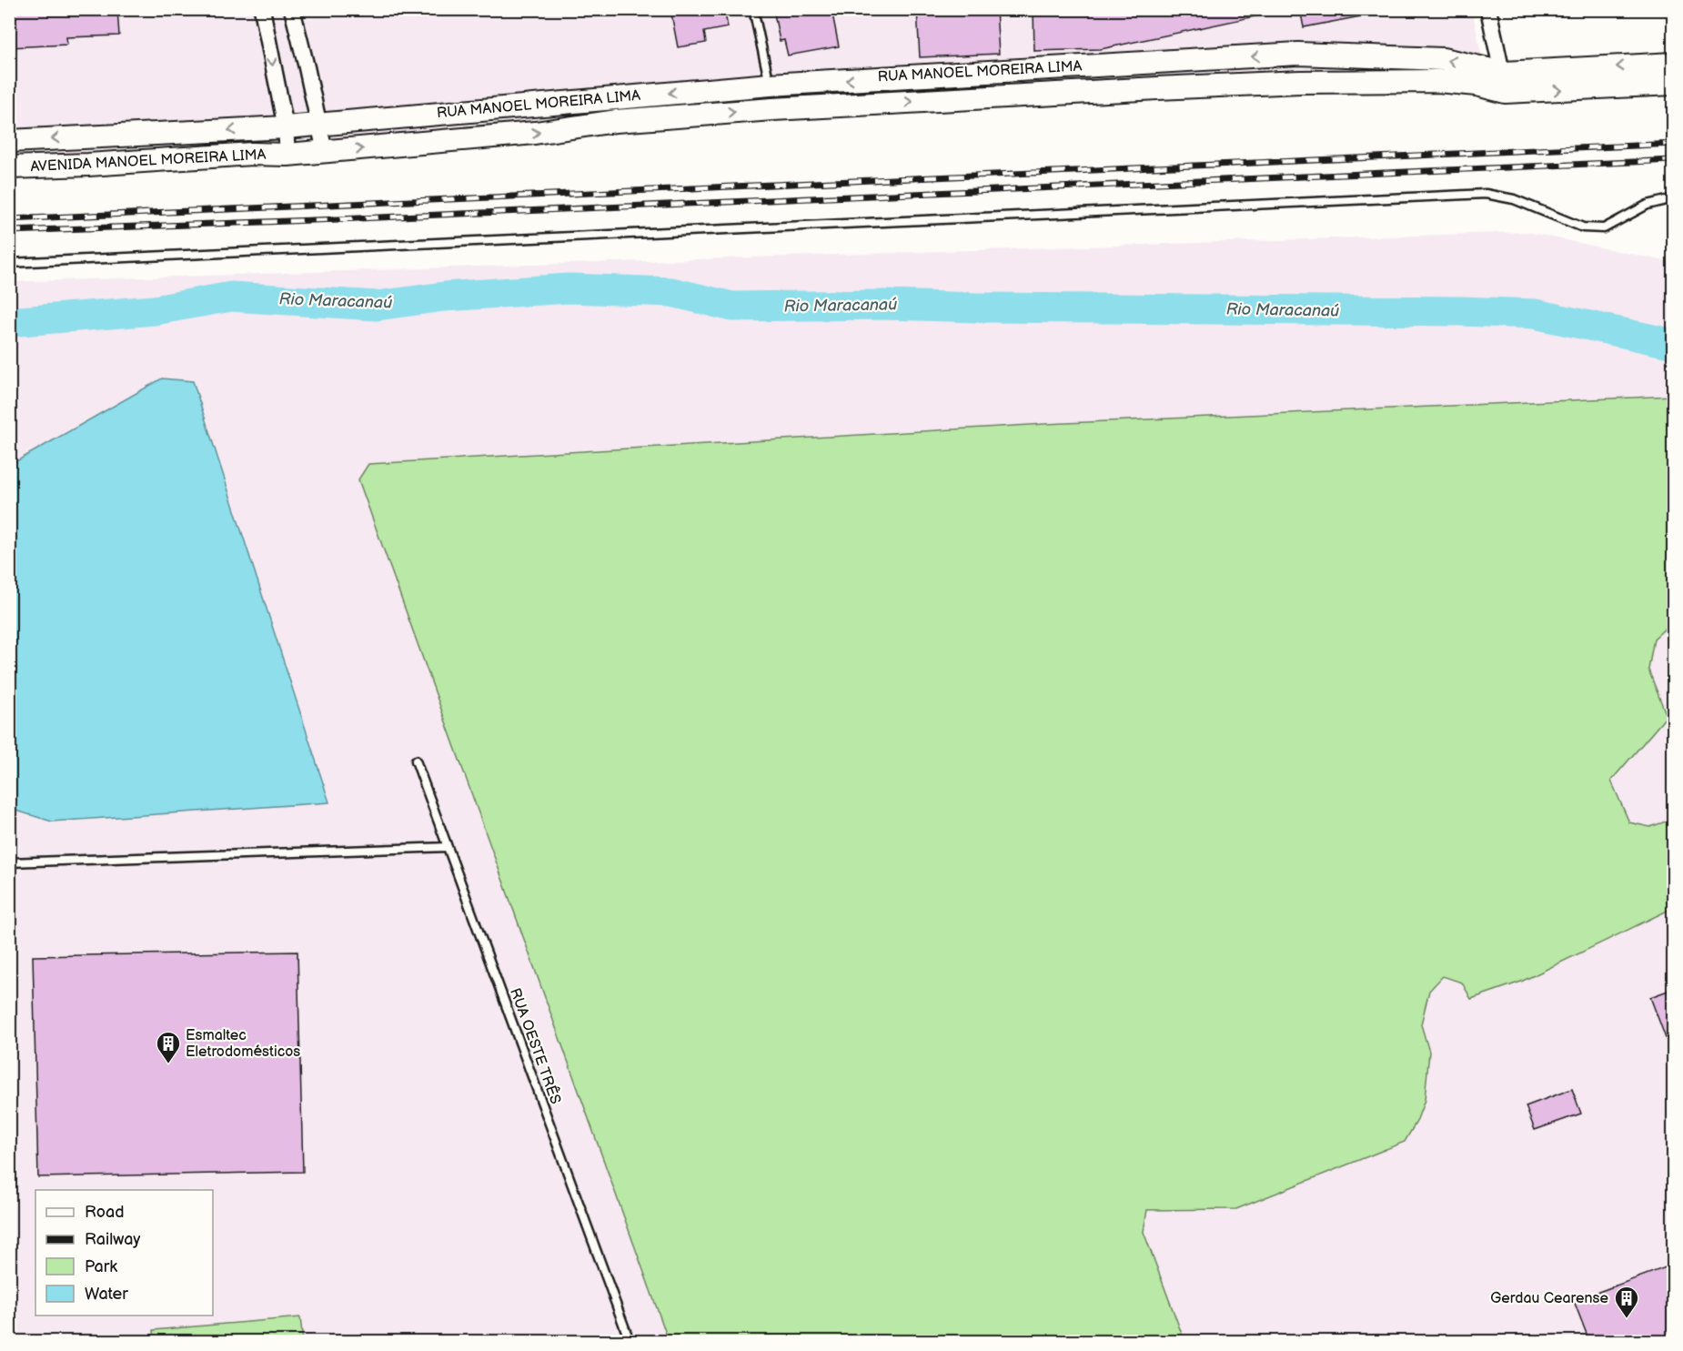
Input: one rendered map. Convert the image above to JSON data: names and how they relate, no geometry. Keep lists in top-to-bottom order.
{
  "streets": {
    "street": ["RUA MANOEL MOREIRA LIMA", "AVENIDA MANOEL MOREIRA LIMA"],
    "lane": ["RUA OESTE TRÊS"]
  },
  "crossings": [
    ["RUA MANOEL MOREIRA LIMA", "AVENIDA MANOEL MOREIRA LIMA"]
  ],
  "water": ["Rio Maracanaú"],
  "places": {
    "building": ["Esmaltec Eletrodomésticos", "Gerdau Cearense"]
  },
  "legend": [
    "Road",
    "Railway",
    "Park",
    "Water"
  ]
}
